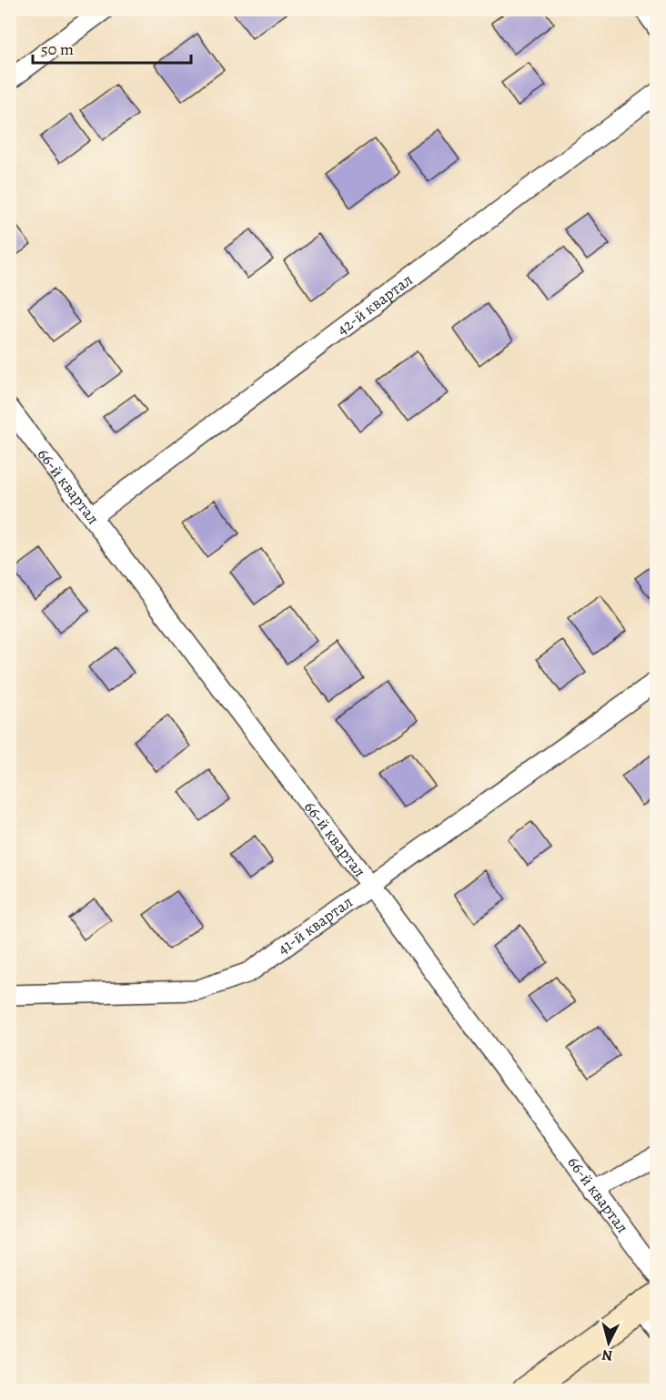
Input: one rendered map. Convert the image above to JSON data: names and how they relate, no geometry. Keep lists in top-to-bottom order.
{
  "streets": {
    "street": ["42-й квартал", "66-й квартал", "41-й квартал"]
  },
  "crossings": [
    ["42-й квартал", "66-й квартал"],
    ["66-й квартал", "41-й квартал"]
  ],
  "scale_bar": "50 m",
  "north": "bottom"
}
